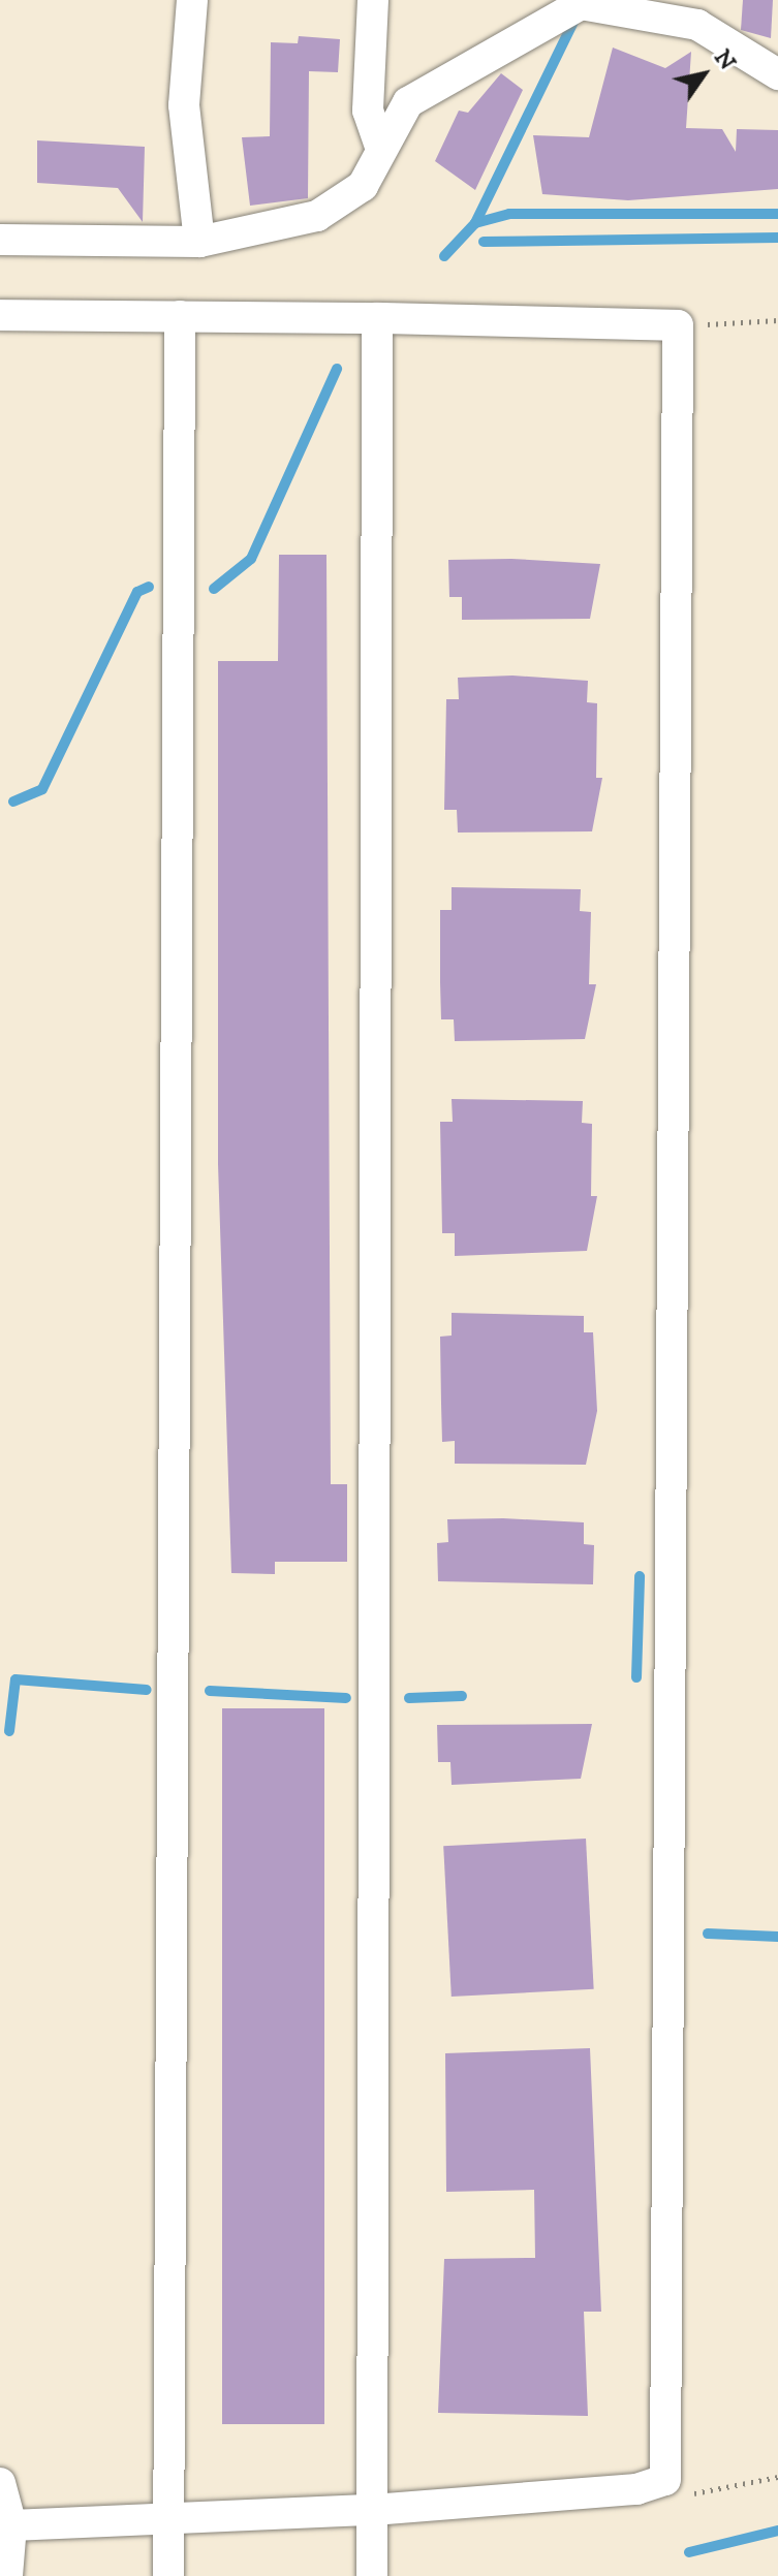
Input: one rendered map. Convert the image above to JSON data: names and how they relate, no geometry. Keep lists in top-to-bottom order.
{
  "north": "top right"
}
